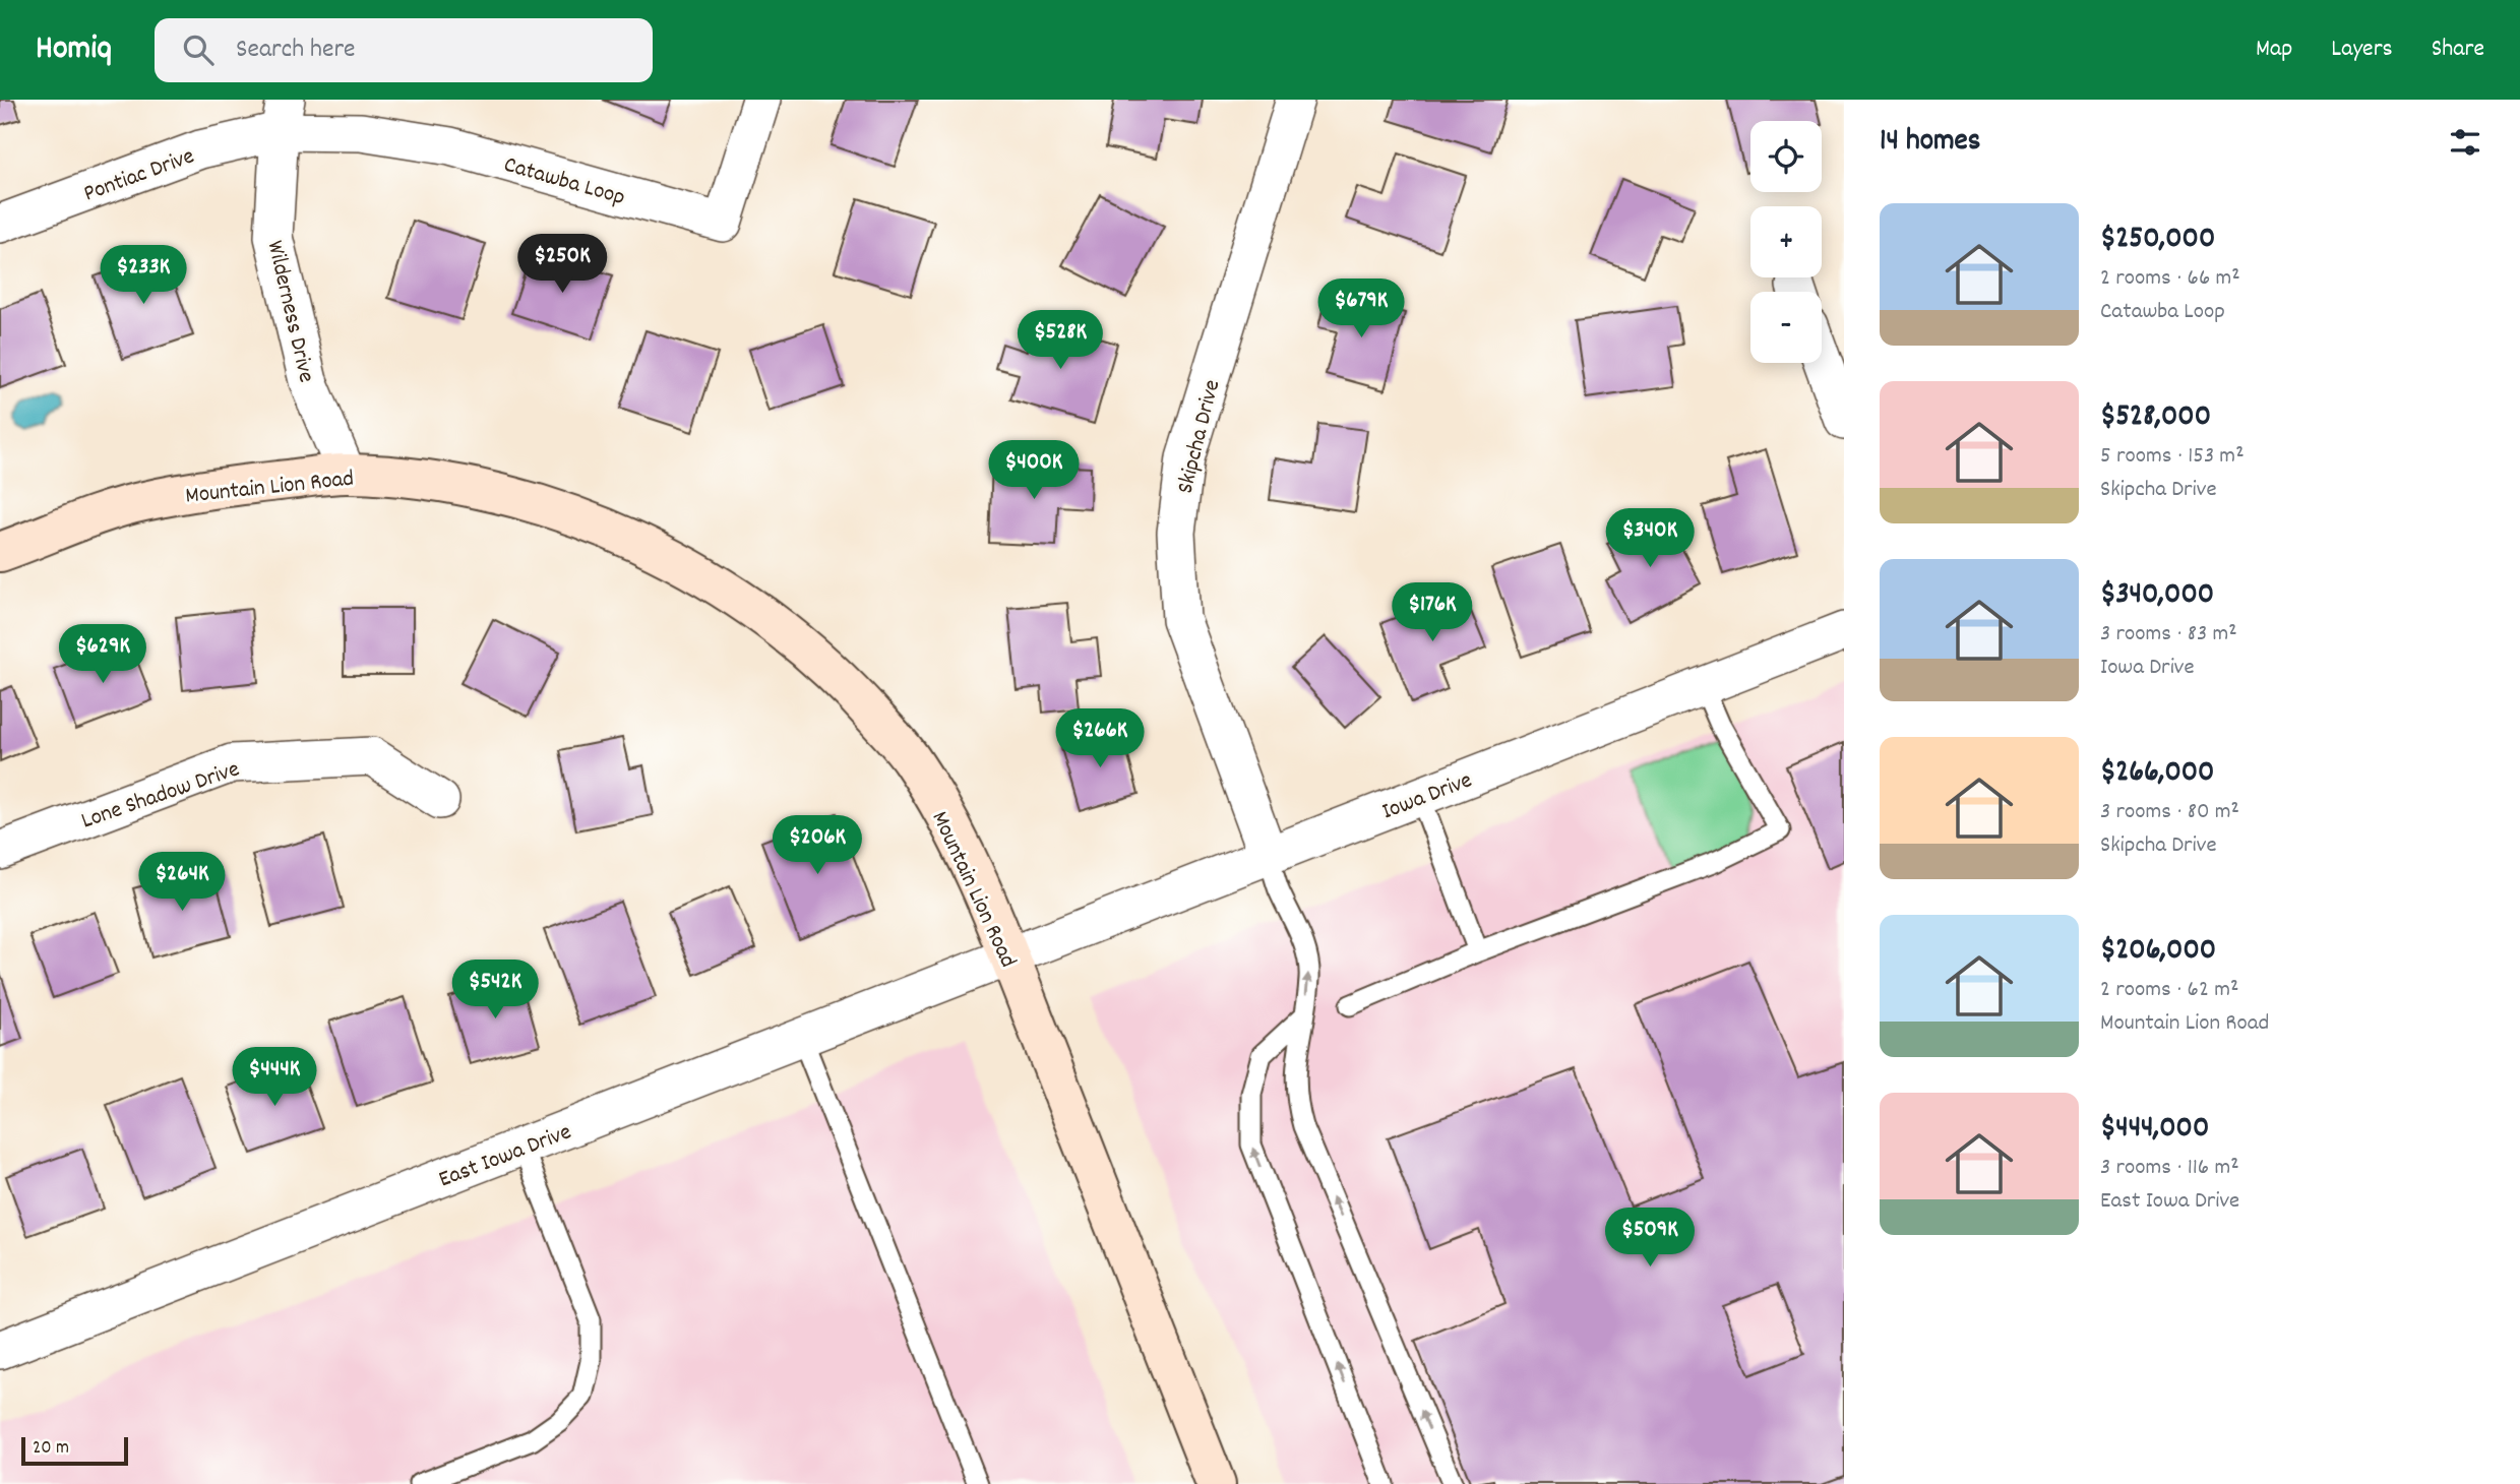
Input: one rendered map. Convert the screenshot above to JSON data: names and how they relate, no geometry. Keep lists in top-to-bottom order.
{
  "streets": {
    "street": [
      "Pontiac Drive",
      "Catawba Loop",
      "Wilderness Drive",
      "Skipcha Drive",
      "Mountain Lion Road",
      "Lone Shadow Drive",
      "Iowa Drive",
      "East Iowa Drive"
    ]
  },
  "crossings": [
    ["Pontiac Drive", "Catawba Loop"],
    ["Pontiac Drive", "Wilderness Drive"],
    ["Catawba Loop", "Wilderness Drive"],
    ["Wilderness Drive", "Mountain Lion Road"],
    ["Skipcha Drive", "Iowa Drive"],
    ["Mountain Lion Road", "Iowa Drive"],
    ["Mountain Lion Road", "East Iowa Drive"],
    ["Iowa Drive", "East Iowa Drive"]
  ],
  "scale_bar": "20 m",
  "page": {
    "header": "Homiq",
    "search": "Search here",
    "nav": ["Map", "Layers", "Share"],
    "heading": "14 homes",
    "map_buttons": ["+", "−"],
    "list": [
      {
        "name": "$250,000",
        "note": "2 rooms · 66 m² · Catawba Loop"
      },
      {
        "name": "$528,000",
        "note": "5 rooms · 153 m² · Skipcha Drive"
      },
      {
        "name": "$340,000",
        "note": "3 rooms · 83 m² · Iowa Drive"
      },
      {
        "name": "$266,000",
        "note": "3 rooms · 80 m² · Skipcha Drive"
      },
      {
        "name": "$206,000",
        "note": "2 rooms · 62 m² · Mountain Lion Road"
      },
      {
        "name": "$444,000",
        "note": "3 rooms · 116 m² · East Iowa Drive"
      }
    ],
    "price": [
      "$250K",
      "$233K",
      "$679K",
      "$528K",
      "$400K",
      "$340K",
      "$176K",
      "$629K",
      "$266K",
      "$206K",
      "$264K",
      "$542K",
      "$444K",
      "$509K"
    ],
    "scale": "20 m"
  }
}
